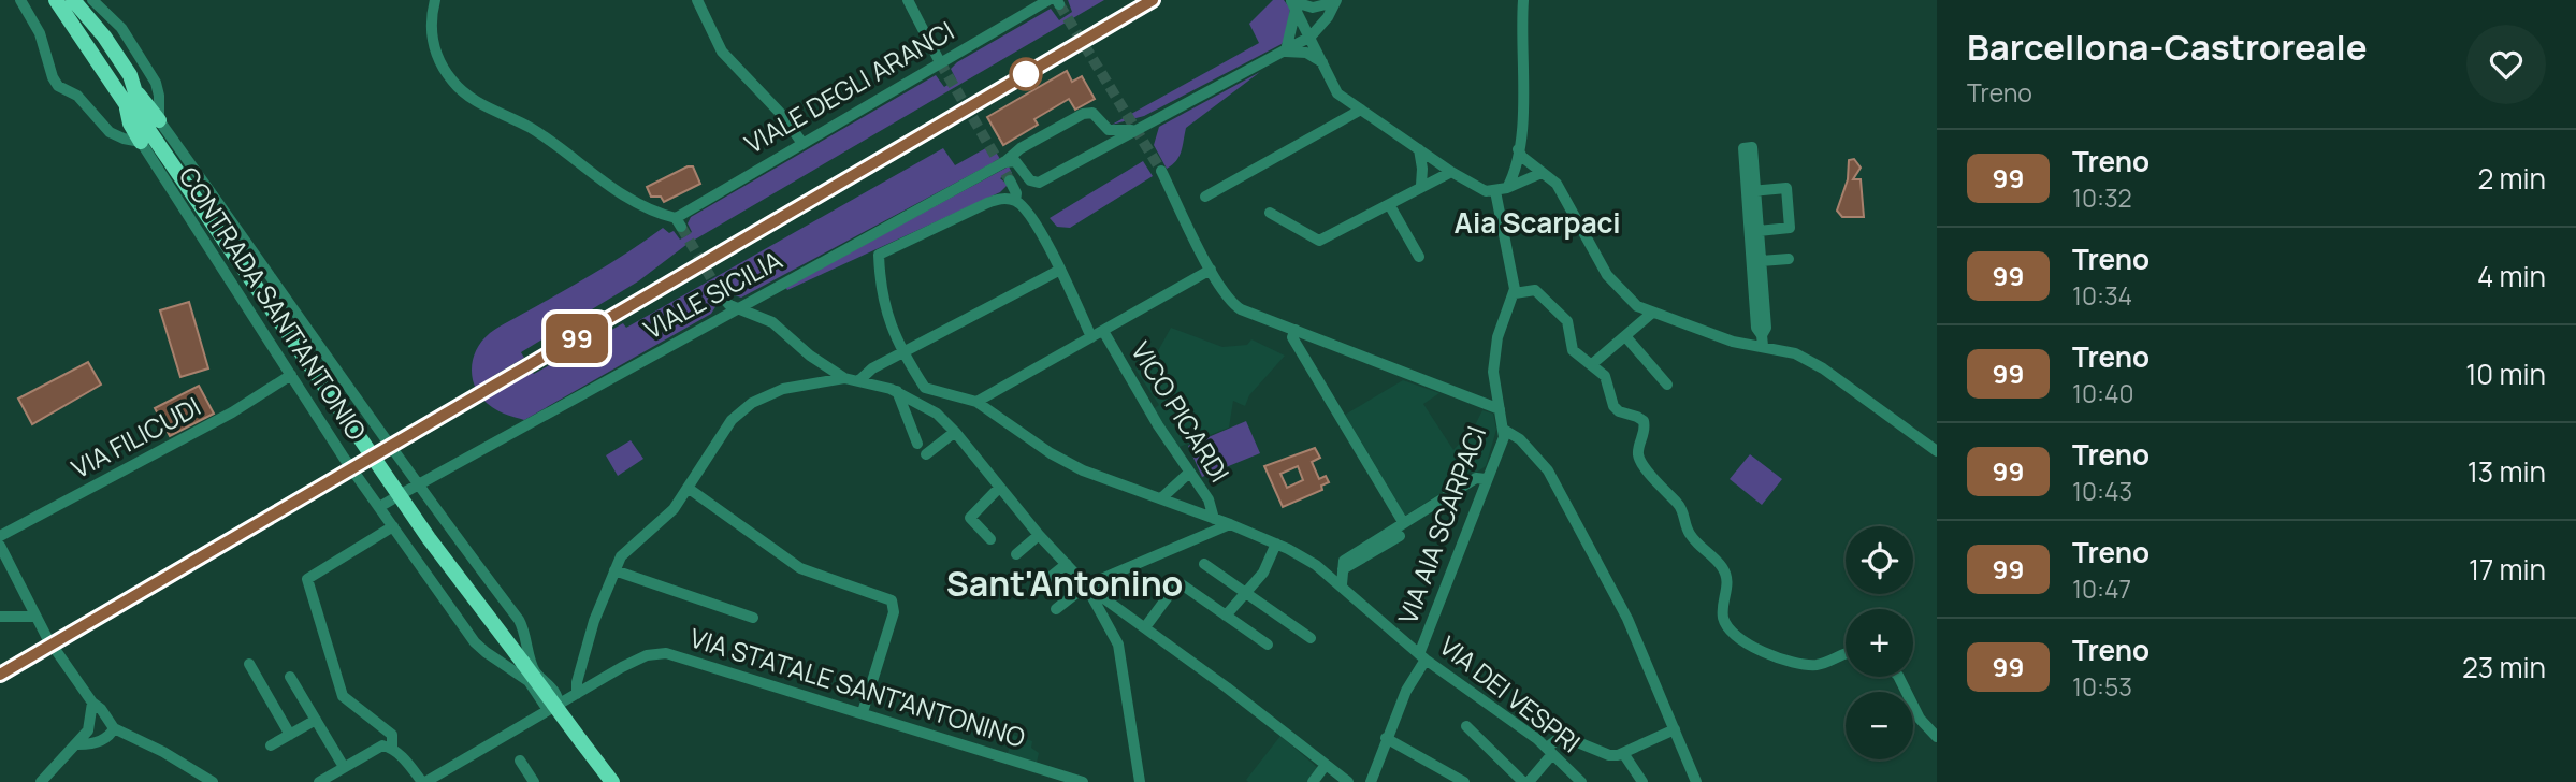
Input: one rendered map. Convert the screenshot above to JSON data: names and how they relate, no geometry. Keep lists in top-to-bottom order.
{
  "streets": {
    "street": [
      "VIALE DEGLI ARANCI",
      "VIALE SICILIA",
      "CONTRADA SANT'ANTONIO",
      "VICO PICARDI",
      "VIA FILICUDI",
      "VIA AIA SCARPACI",
      "VIA STATALE SANT'ANTONINO",
      "VIA DEI VESPRI"
    ]
  },
  "crossings": [
    ["VIALE SICILIA", "CONTRADA SANT'ANTONIO"],
    ["CONTRADA SANT'ANTONIO", "VIA FILICUDI"],
    ["CONTRADA SANT'ANTONIO", "VIA STATALE SANT'ANTONINO"],
    ["VICO PICARDI", "VIA DEI VESPRI"],
    ["VIA AIA SCARPACI", "VIA DEI VESPRI"]
  ],
  "districts": ["Aia Scarpaci", "Sant'Antonino"],
  "page": {
    "on_map": "99",
    "heading": ["Barcellona-Castroreale", "Treno"],
    "list": [
      {
        "mark": "99",
        "name": "Treno",
        "note": "10:32",
        "value": "2 min"
      },
      {
        "mark": "99",
        "name": "Treno",
        "note": "10:34",
        "value": "4 min"
      },
      {
        "mark": "99",
        "name": "Treno",
        "note": "10:40",
        "value": "10 min"
      },
      {
        "mark": "99",
        "name": "Treno",
        "note": "10:43",
        "value": "13 min"
      },
      {
        "mark": "99",
        "name": "Treno",
        "note": "10:47",
        "value": "17 min"
      },
      {
        "mark": "99",
        "name": "Treno",
        "note": "10:53",
        "value": "23 min"
      }
    ],
    "map_buttons": ["+", "−"]
  }
}
